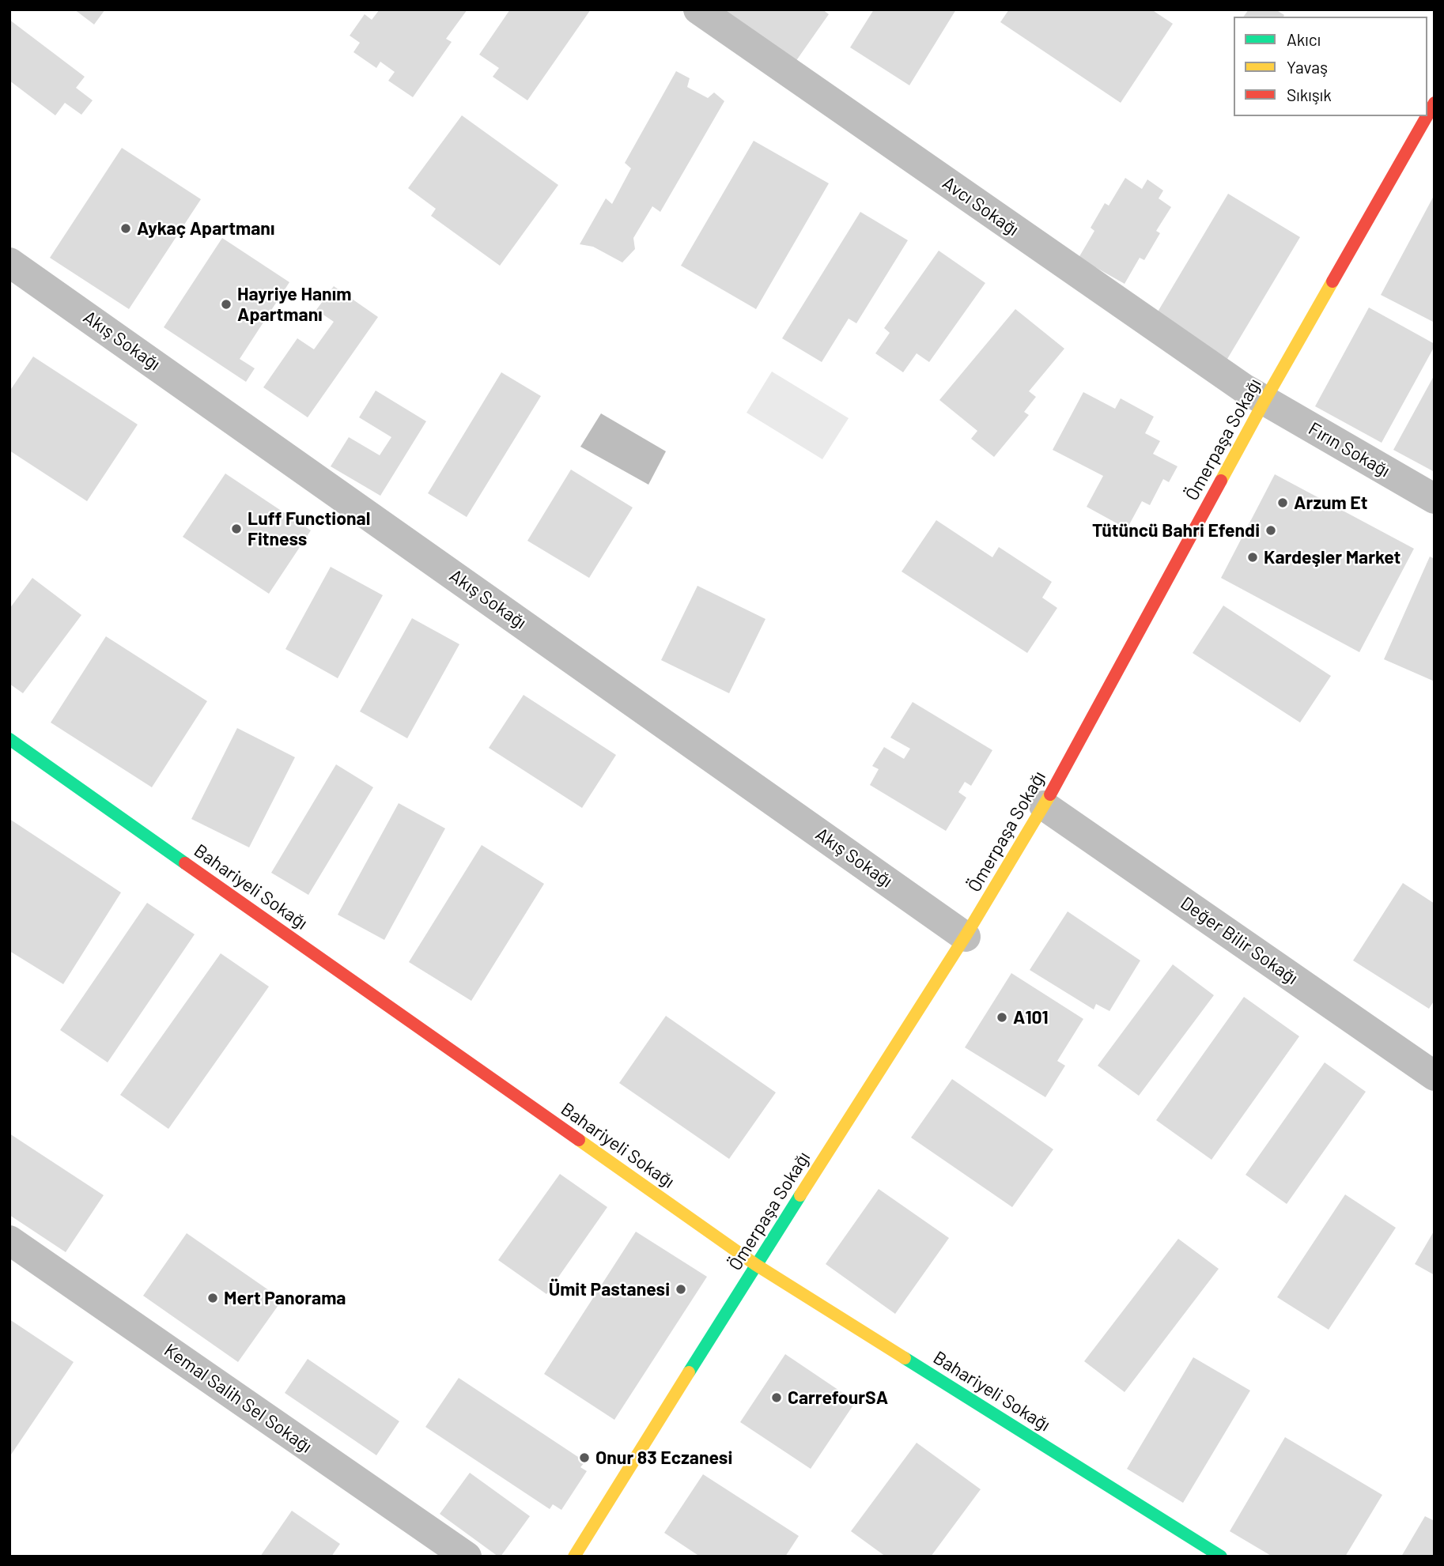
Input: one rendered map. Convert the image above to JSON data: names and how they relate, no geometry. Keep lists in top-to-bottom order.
{
  "streets": {
    "street": [
      "Avcı Sokağı",
      "Akış Sokağı",
      "Ömerpaşa Sokağı",
      "Fırın Sokağı",
      "Bahariyeli Sokağı",
      "Değer Bilir Sokağı",
      "Kemal Salih Sel Sokağı"
    ]
  },
  "crossings": [
    ["Avcı Sokağı", "Ömerpaşa Sokağı"],
    ["Avcı Sokağı", "Fırın Sokağı"],
    ["Akış Sokağı", "Ömerpaşa Sokağı"],
    ["Ömerpaşa Sokağı", "Fırın Sokağı"],
    ["Ömerpaşa Sokağı", "Bahariyeli Sokağı"],
    ["Ömerpaşa Sokağı", "Değer Bilir Sokağı"]
  ],
  "places": [
    "Aykaç Apartmanı",
    "Hayriye Hanım Apartmanı",
    "Arzum Et",
    "Luff Functional Fitness",
    "Tütüncü Bahri Efendi",
    "Kardeşler Market",
    "A101",
    "Ümit Pastanesi",
    "Mert Panorama",
    "CarrefourSA",
    "Onur 83 Eczanesi"
  ],
  "legend": ["Akıcı", "Yavaş", "Sıkışık"]
}
